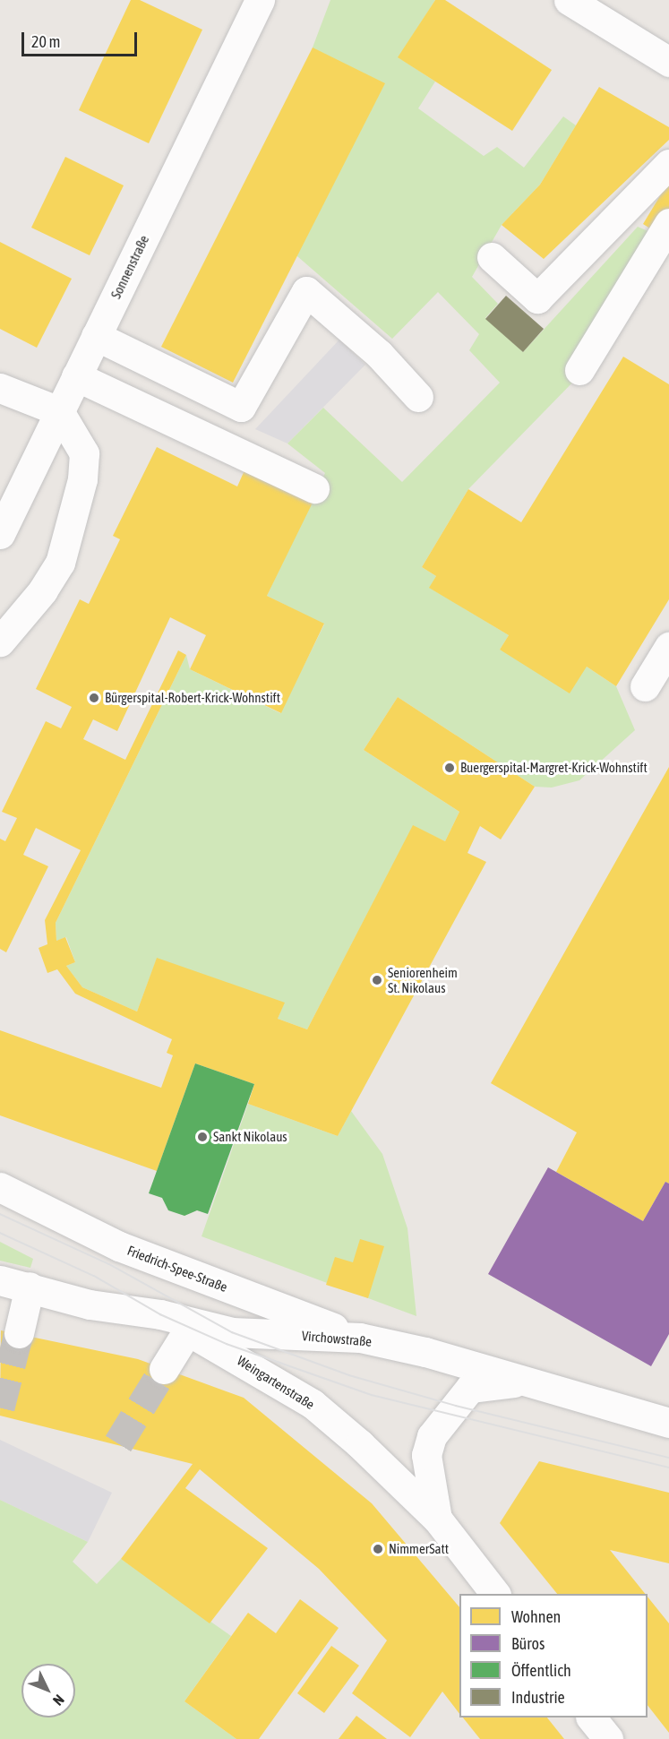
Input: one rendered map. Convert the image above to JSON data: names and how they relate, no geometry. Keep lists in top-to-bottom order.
{
  "streets": {
    "street": [
      "Sonnenstraße",
      "Friedrich-Spee-Straße",
      "Virchowstraße",
      "Weingartenstraße"
    ]
  },
  "crossings": [
    ["Friedrich-Spee-Straße", "Virchowstraße"],
    ["Virchowstraße", "Weingartenstraße"]
  ],
  "places": [
    "Bürgerspital-Robert-Krick-Wohnstift",
    "Buergerspital-Margret-Krick-Wohnstift",
    "Seniorenheim St. Nikolaus",
    "Sankt Nikolaus",
    "NimmerSatt"
  ],
  "legend": [
    "Wohnen",
    "Büros",
    "Öffentlich",
    "Industrie"
  ],
  "scale_bar": "20 m",
  "north": "bottom right"
}
